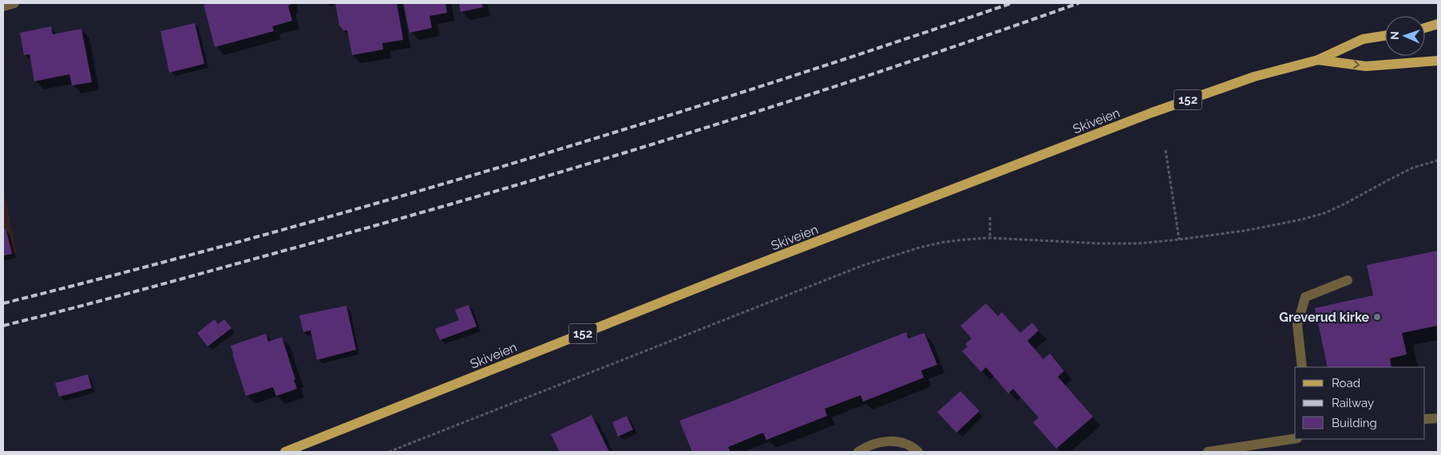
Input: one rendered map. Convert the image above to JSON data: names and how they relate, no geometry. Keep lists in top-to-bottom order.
{
  "streets": {
    "main road": ["152", "Skiveien"]
  },
  "places": ["Greverud kirke"],
  "legend": ["Road", "Railway", "Building"],
  "north": "left"
}
